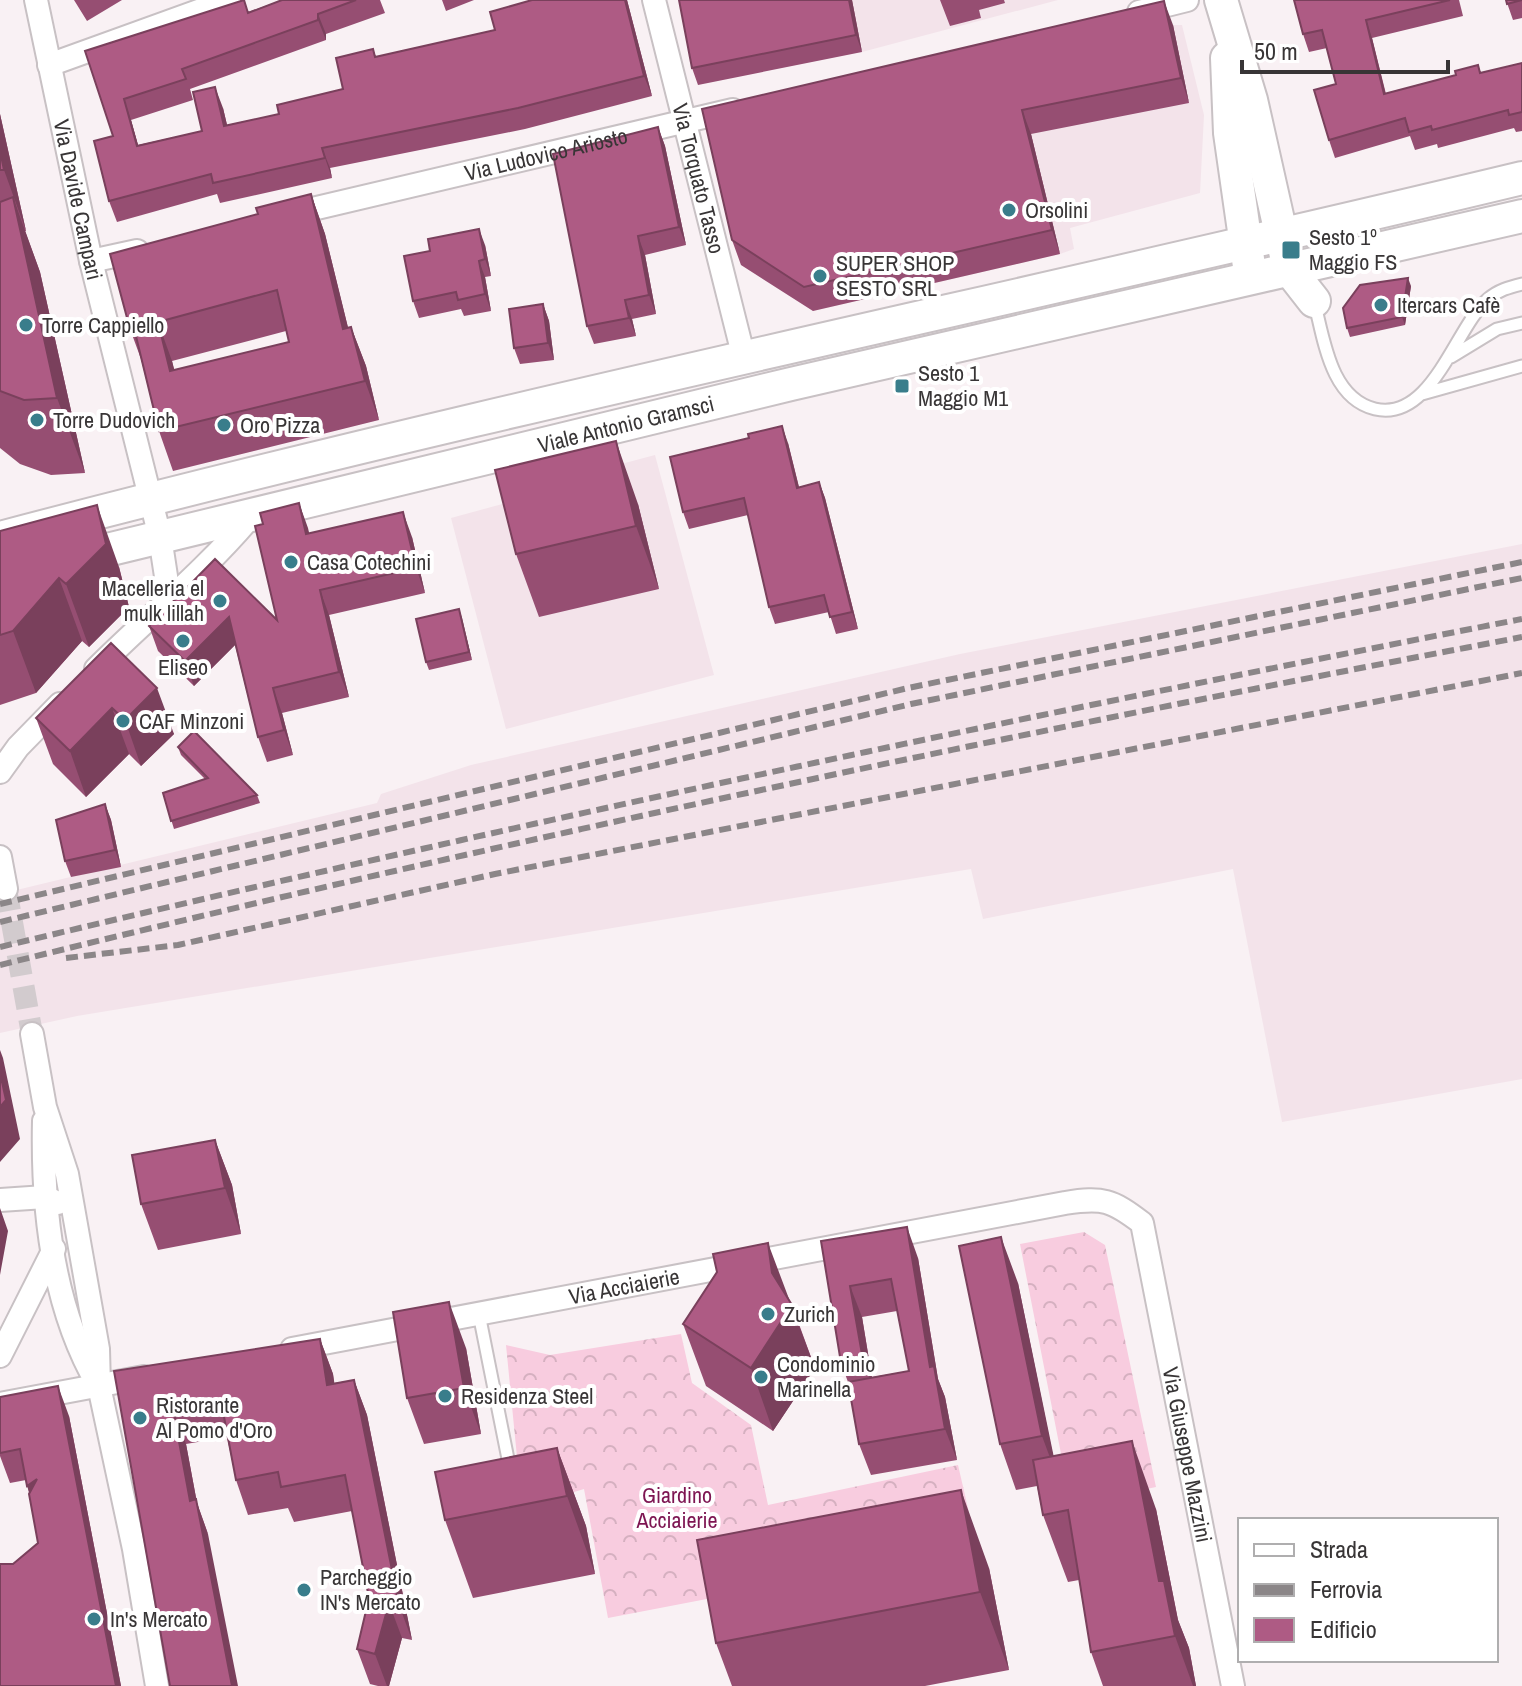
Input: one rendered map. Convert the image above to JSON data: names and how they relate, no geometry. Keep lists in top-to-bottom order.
{
  "streets": {
    "main road": ["Viale Antonio Gramsci"],
    "street": [
      "Via Ludovico Ariosto",
      "Via Torquato Tasso",
      "Via Davide Campari",
      "Via Acciaierie",
      "Via Giuseppe Mazzini"
    ]
  },
  "crossings": [
    ["Via Ludovico Ariosto", "Via Torquato Tasso"],
    ["Via Torquato Tasso", "Viale Antonio Gramsci"],
    ["Via Davide Campari", "Viale Antonio Gramsci"],
    ["Via Acciaierie", "Via Giuseppe Mazzini"]
  ],
  "parks": ["Giardino Acciaierie"],
  "places": {
    "other": [
      "Orsolini",
      "SUPER SHOP SESTO SRL",
      "Itercars Cafè",
      "Torre Cappiello",
      "Torre Dudovich",
      "Oro Pizza",
      "Casa Cotechini",
      "Macelleria el mulk lillah",
      "Eliseo",
      "CAF Minzoni",
      "Zurich",
      "Condominio Marinella",
      "Residenza Steel",
      "Ristorante Al Pomo d'Oro",
      "Parcheggio IN's Mercato",
      "In's Mercato"
    ],
    "transit": ["Sesto 1º Maggio FS", "Sesto 1 Maggio M1"]
  },
  "legend": ["Strada", "Ferrovia", "Edificio"],
  "scale_bar": "50 m"
}
